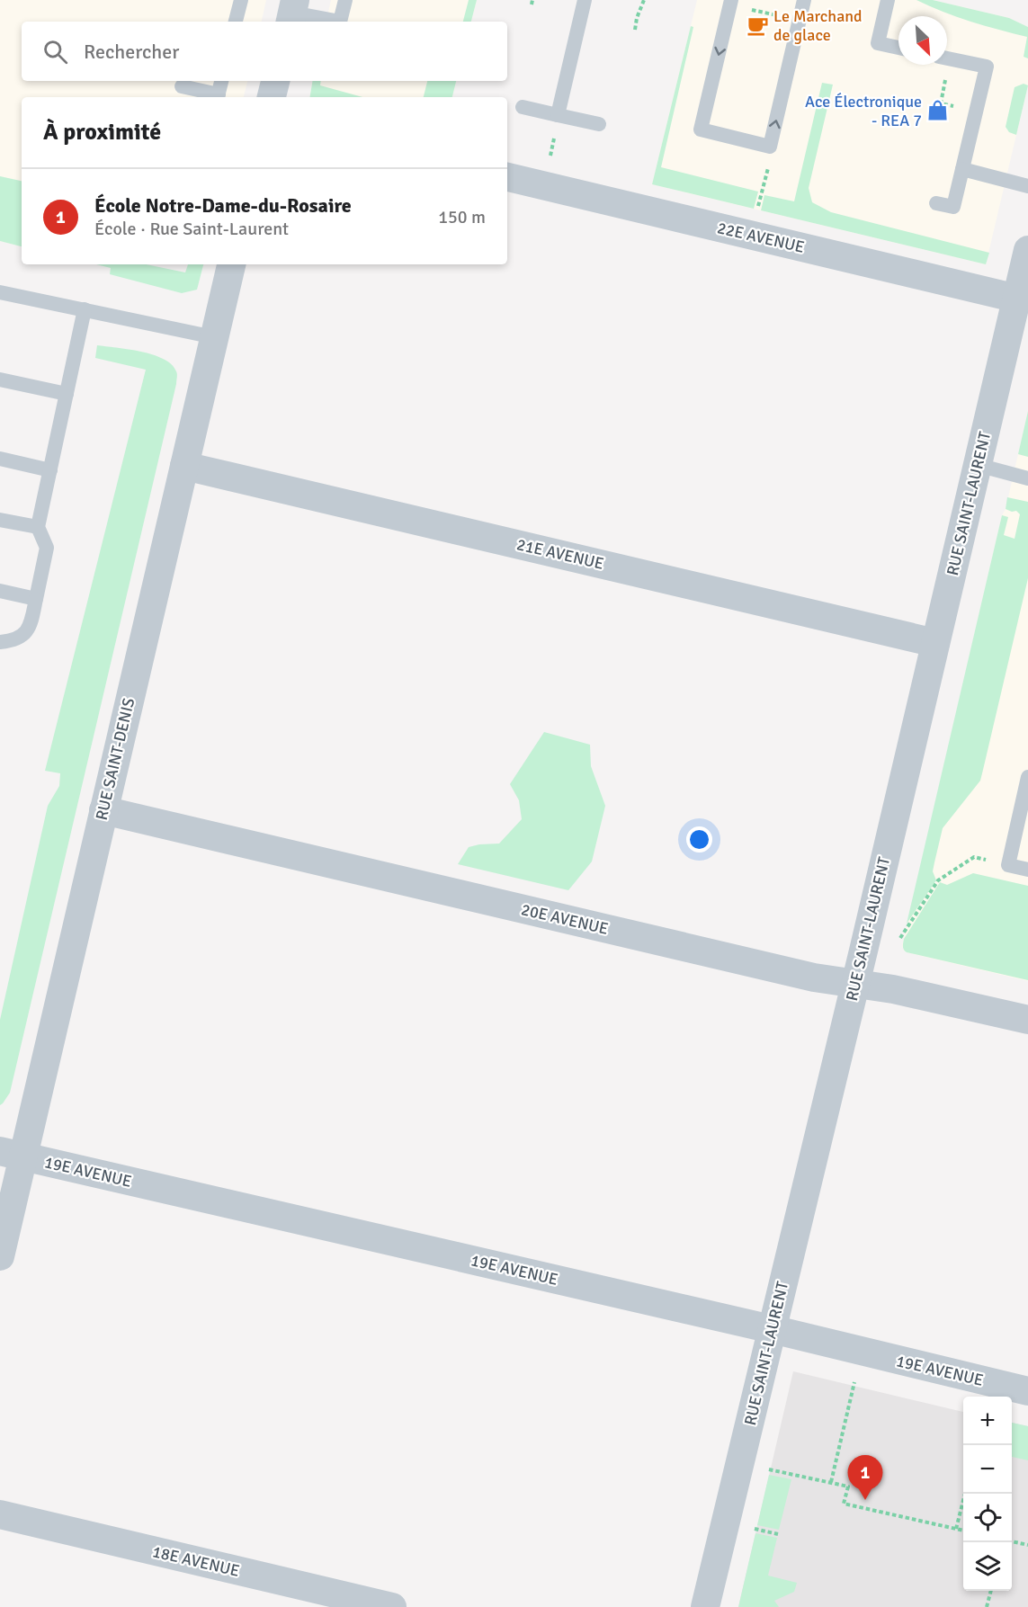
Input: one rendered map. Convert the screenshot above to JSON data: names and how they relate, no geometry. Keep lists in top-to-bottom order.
{
  "streets": {
    "street": [
      "22E AVENUE",
      "RUE SAINT-LAURENT",
      "21E AVENUE",
      "RUE SAINT-DENIS",
      "20E AVENUE",
      "19E AVENUE",
      "18E AVENUE"
    ]
  },
  "crossings": [
    ["22E AVENUE", "RUE SAINT-LAURENT"],
    ["RUE SAINT-LAURENT", "21E AVENUE"],
    ["RUE SAINT-LAURENT", "20E AVENUE"],
    ["RUE SAINT-LAURENT", "19E AVENUE"],
    ["21E AVENUE", "RUE SAINT-DENIS"],
    ["RUE SAINT-DENIS", "20E AVENUE"],
    ["RUE SAINT-DENIS", "19E AVENUE"]
  ],
  "places": {
    "cafe": ["Le Marchand de glace"],
    "shop": ["Ace Électronique - REA 7"]
  },
  "north": "bottom right",
  "page": {
    "search": "Rechercher",
    "heading": "À proximité",
    "list": [
      {
        "mark": "1",
        "name": "École Notre-Dame-du-Rosaire",
        "note": "École · Rue Saint-Laurent",
        "value": "150 m"
      }
    ],
    "map_buttons": ["+", "−"],
    "pins": "1"
  }
}
